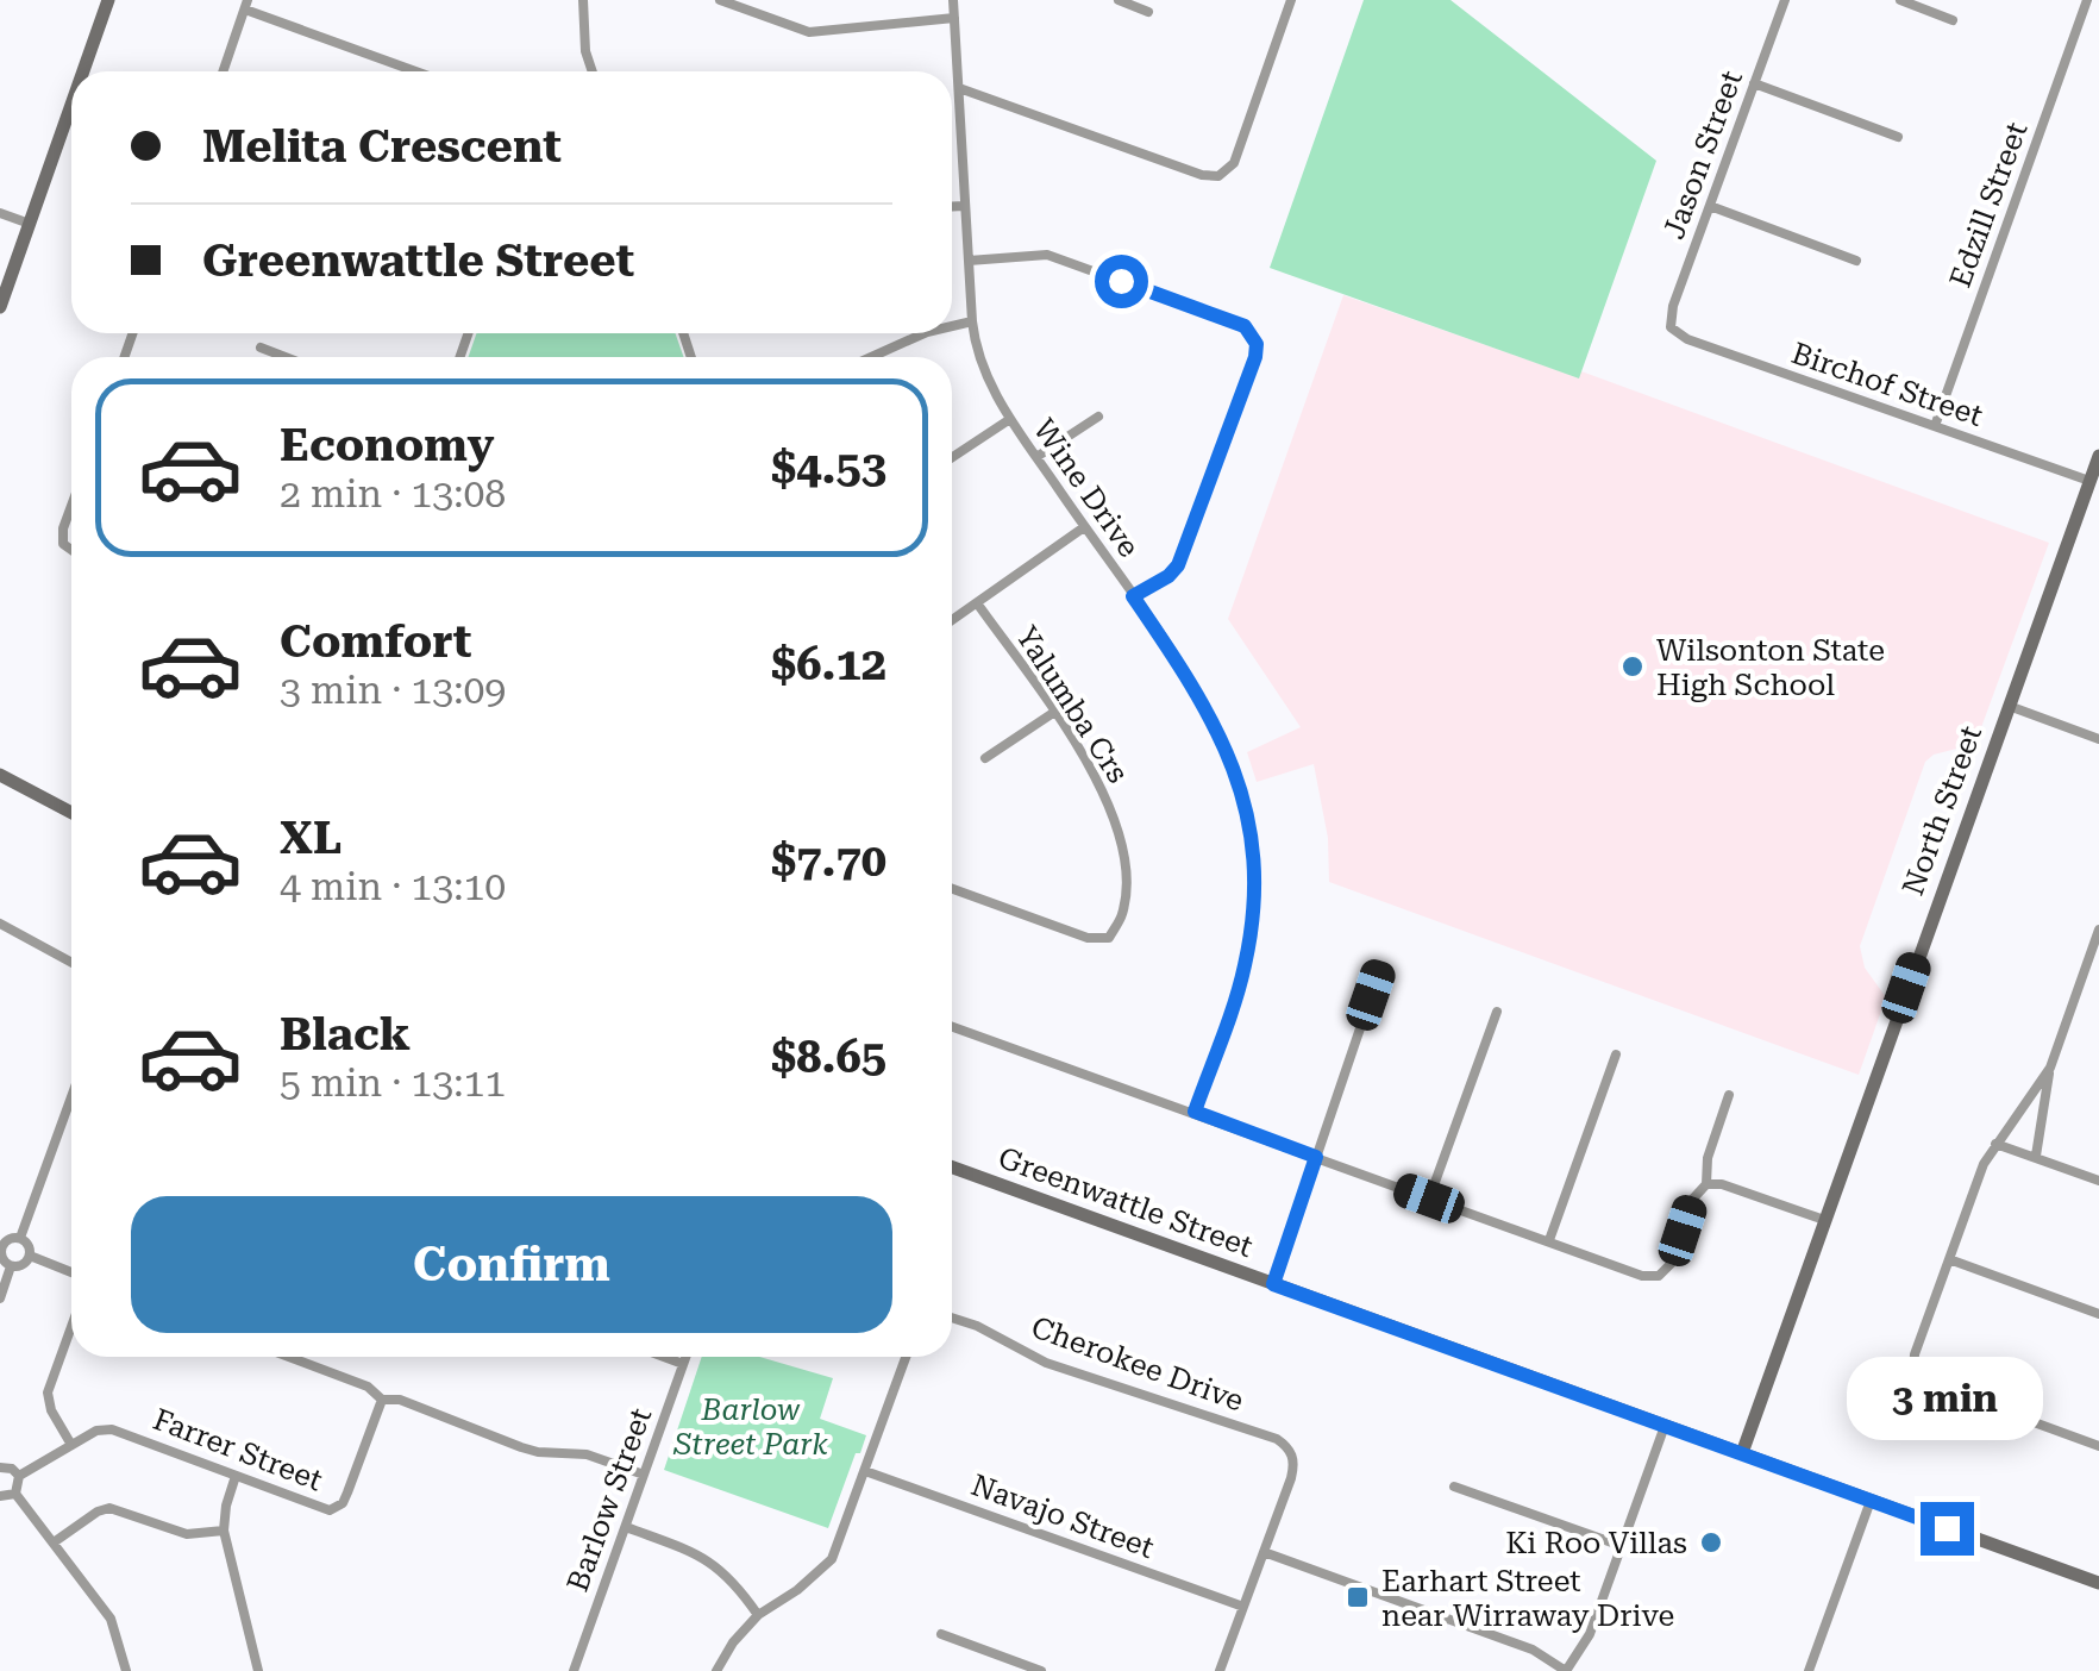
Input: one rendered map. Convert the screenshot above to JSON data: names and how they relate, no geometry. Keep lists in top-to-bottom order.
{
  "streets": {
    "street": [
      "Jason Street",
      "Edzill Street",
      "Birchof Street",
      "Wine Drive",
      "Yalumba Crs",
      "North Street",
      "Greenwattle Street",
      "Cherokee Drive",
      "Farrer Street",
      "Barlow Street",
      "Navajo Street"
    ]
  },
  "crossings": [
    ["Jason Street", "Birchof Street"],
    ["Edzill Street", "Birchof Street"],
    ["Birchof Street", "North Street"],
    ["North Street", "Greenwattle Street"]
  ],
  "parks": ["Barlow Street Park"],
  "places": {
    "other": ["Wilsonton State High School", "Ki Roo Villas"],
    "transit": ["Earhart Street near Wirraway Drive"]
  },
  "page": {
    "banner": ["Melita Crescent", "Greenwattle Street"],
    "list": [
      {
        "name": "Economy",
        "note": "2 min · 13:08",
        "value": "$4.53"
      },
      {
        "name": "Comfort",
        "note": "3 min · 13:09",
        "value": "$6.12"
      },
      {
        "name": "XL",
        "note": "4 min · 13:10",
        "value": "$7.70"
      },
      {
        "name": "Black",
        "note": "5 min · 13:11",
        "value": "$8.65"
      }
    ],
    "buttons": "Confirm",
    "bubble": "3 min"
  }
}
